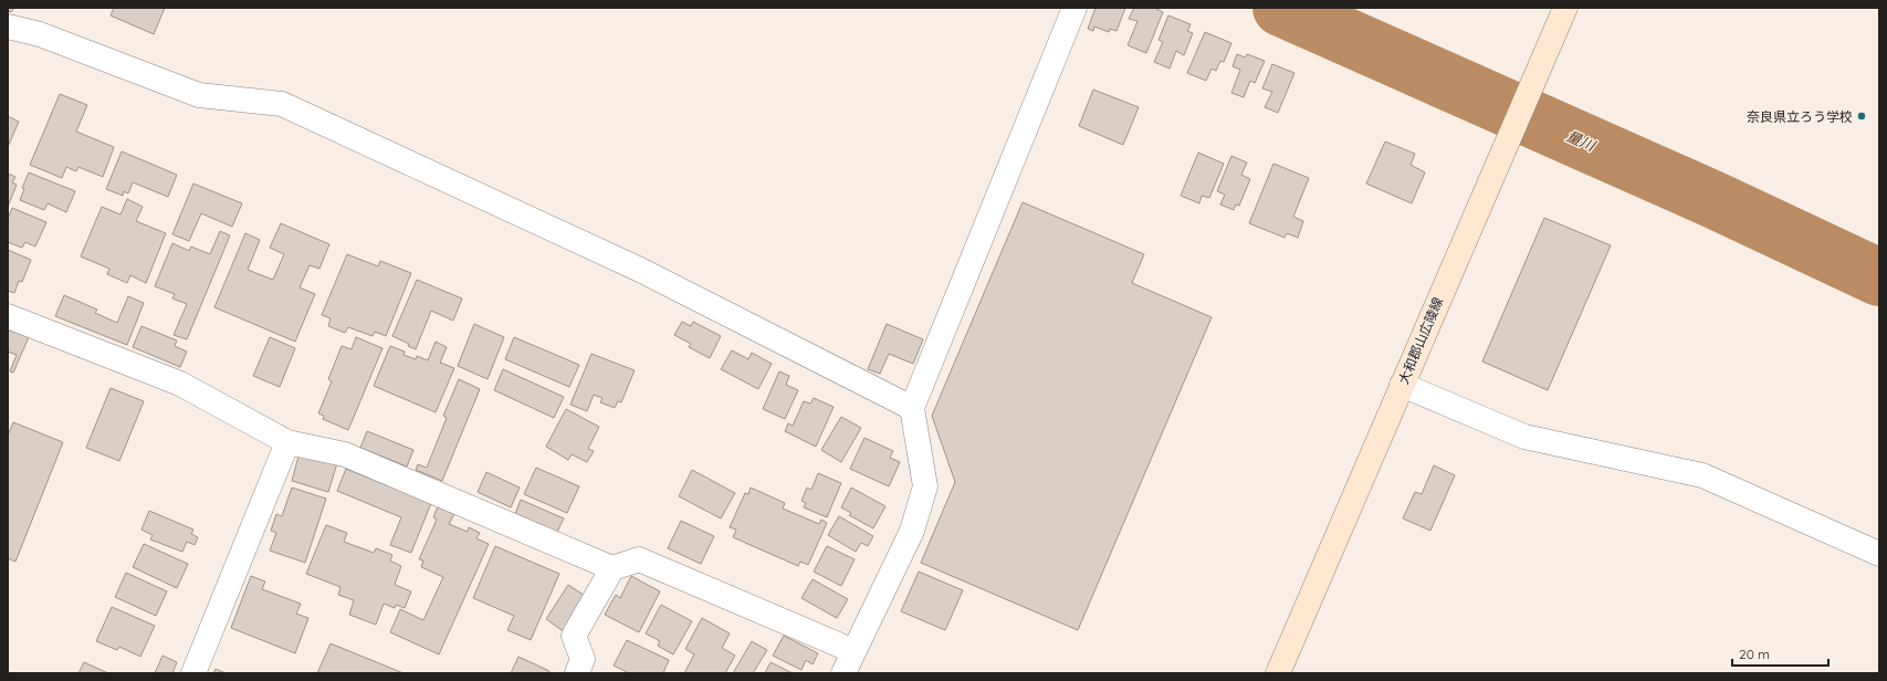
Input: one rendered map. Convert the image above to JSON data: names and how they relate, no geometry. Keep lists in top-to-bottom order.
{
  "streets": {
    "main road": ["大和郡山広陵線"]
  },
  "water": ["量川"],
  "places": ["奈良県立ろう学校"],
  "scale_bar": "20 m"
}
